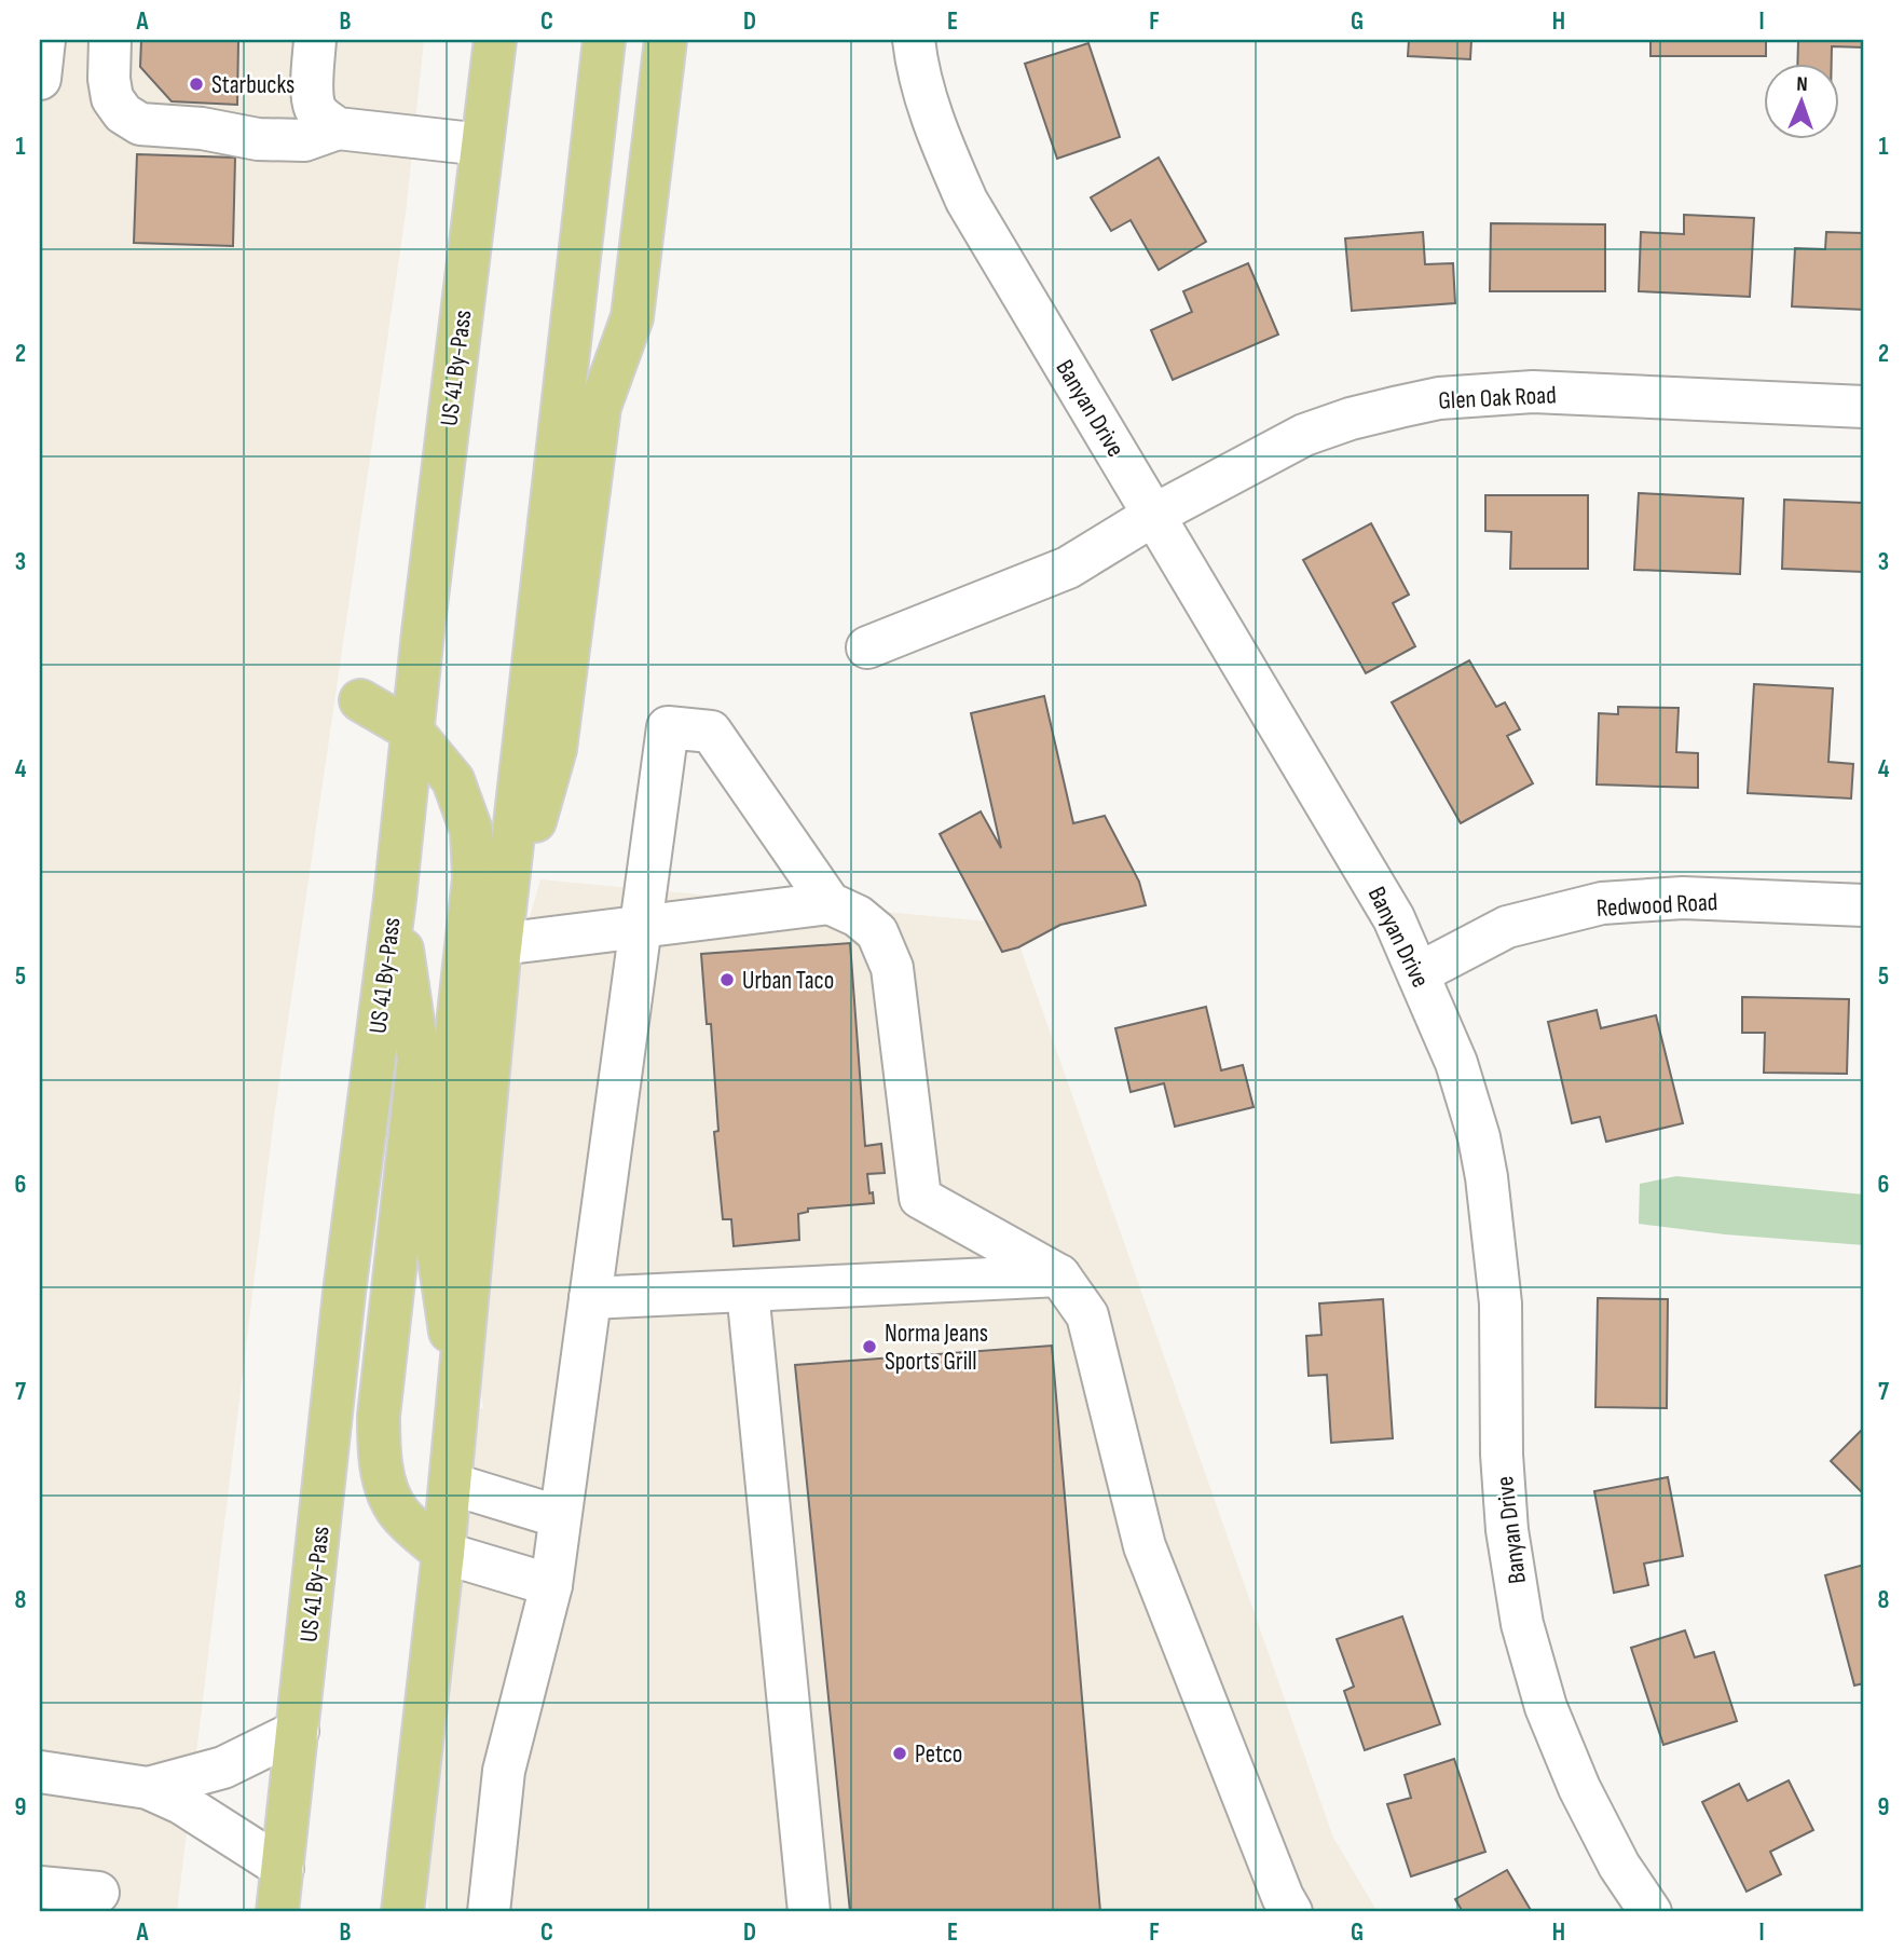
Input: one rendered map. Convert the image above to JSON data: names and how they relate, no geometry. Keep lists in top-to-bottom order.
{
  "streets": {
    "main road": ["US 41 By-Pass"],
    "street": ["Glen Oak Road", "Banyan Drive", "Redwood Road"]
  },
  "crossings": [
    ["Glen Oak Road", "Banyan Drive"],
    ["Banyan Drive", "Redwood Road"]
  ],
  "places": [
    "Starbucks",
    "Urban Taco",
    "Norma Jeans Sports Grill",
    "Petco"
  ],
  "north": "top",
  "grid": {
    "columns": [
      "A",
      "B",
      "C",
      "D",
      "E",
      "F",
      "G",
      "H",
      "I"
    ],
    "rows": [
      "1",
      "2",
      "3",
      "4",
      "5",
      "6",
      "7",
      "8",
      "9"
    ]
  }
}
